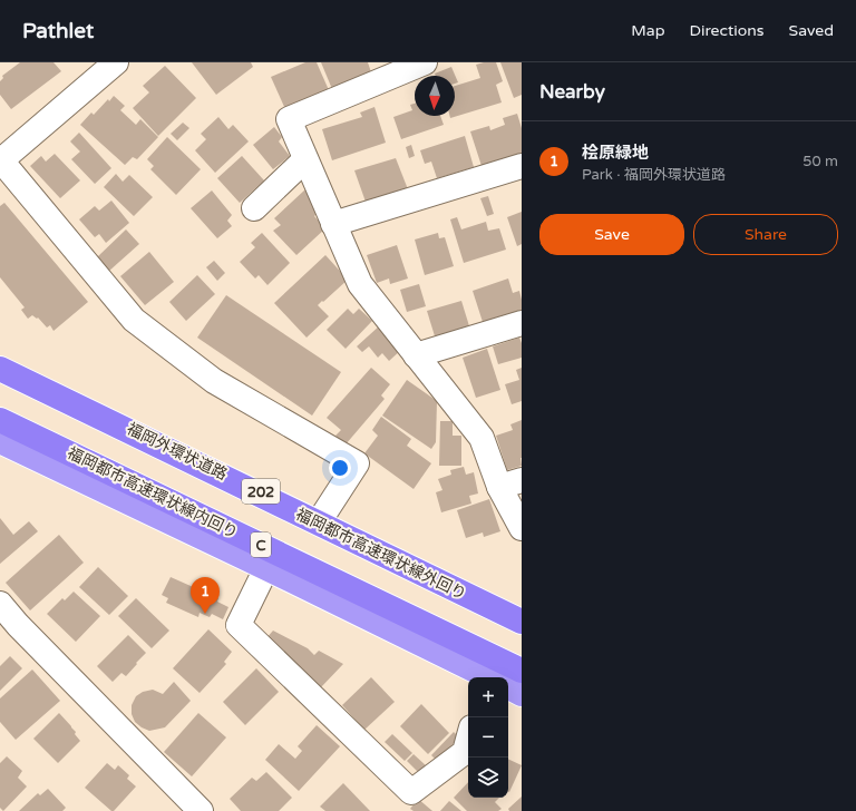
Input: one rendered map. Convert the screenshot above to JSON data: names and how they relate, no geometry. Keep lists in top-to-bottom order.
{
  "streets": {
    "highway": [
      "福岡外環状道路",
      "202",
      "福岡都市高速環状線内回り",
      "C",
      "福岡都市高速環状線外回り"
    ]
  },
  "crossings": [
    ["福岡外環状道路", "福岡都市高速環状線外回り"]
  ],
  "north": "bottom",
  "page": {
    "header": "Pathlet",
    "nav": ["Map", "Directions", "Saved"],
    "heading": "Nearby",
    "list": [
      {
        "mark": "1",
        "name": "桧原緑地",
        "note": "Park · 福岡外環状道路",
        "value": "50 m"
      }
    ],
    "buttons": ["Save", "Share"],
    "pins": "1",
    "map_buttons": ["+", "−"]
  }
}
